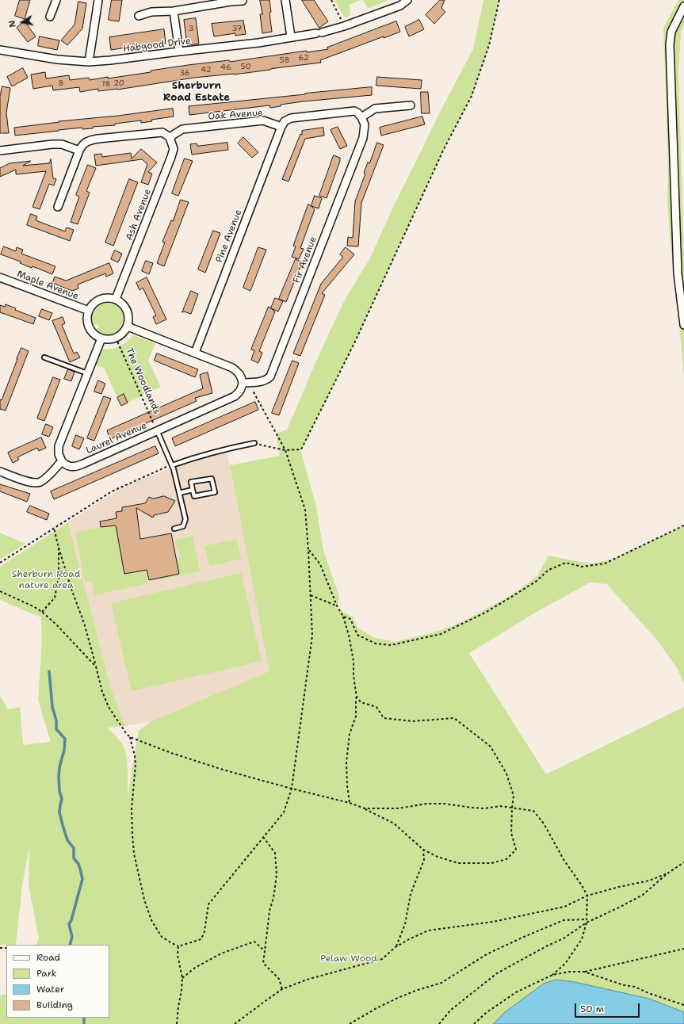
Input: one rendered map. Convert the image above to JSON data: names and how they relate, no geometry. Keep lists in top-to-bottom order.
{
  "streets": {
    "street": [
      "Habgood Drive",
      "Oak Avenue",
      "Ash Avenue",
      "Pine Avenue",
      "Fir Avenue",
      "Maple Avenue",
      "Laurel Avenue"
    ],
    "path": ["The Woodlands"]
  },
  "crossings": [
    ["Oak Avenue", "Ash Avenue"],
    ["Oak Avenue", "Pine Avenue"],
    ["Ash Avenue", "Maple Avenue"],
    ["Ash Avenue", "The Woodlands"],
    ["Fir Avenue", "Laurel Avenue"],
    ["Maple Avenue", "The Woodlands"],
    ["The Woodlands", "Laurel Avenue"]
  ],
  "districts": ["Sherburn Road Estate"],
  "parks": ["Sherburn Road nature area", "Pelaw Wood"],
  "house_numbers": [
    "3",
    "37",
    "62",
    "58",
    "50",
    "46",
    "42",
    "36",
    "8",
    "20",
    "18"
  ],
  "legend": [
    "Road",
    "Park",
    "Water",
    "Building"
  ],
  "scale_bar": "50 m",
  "north": "left"
}
